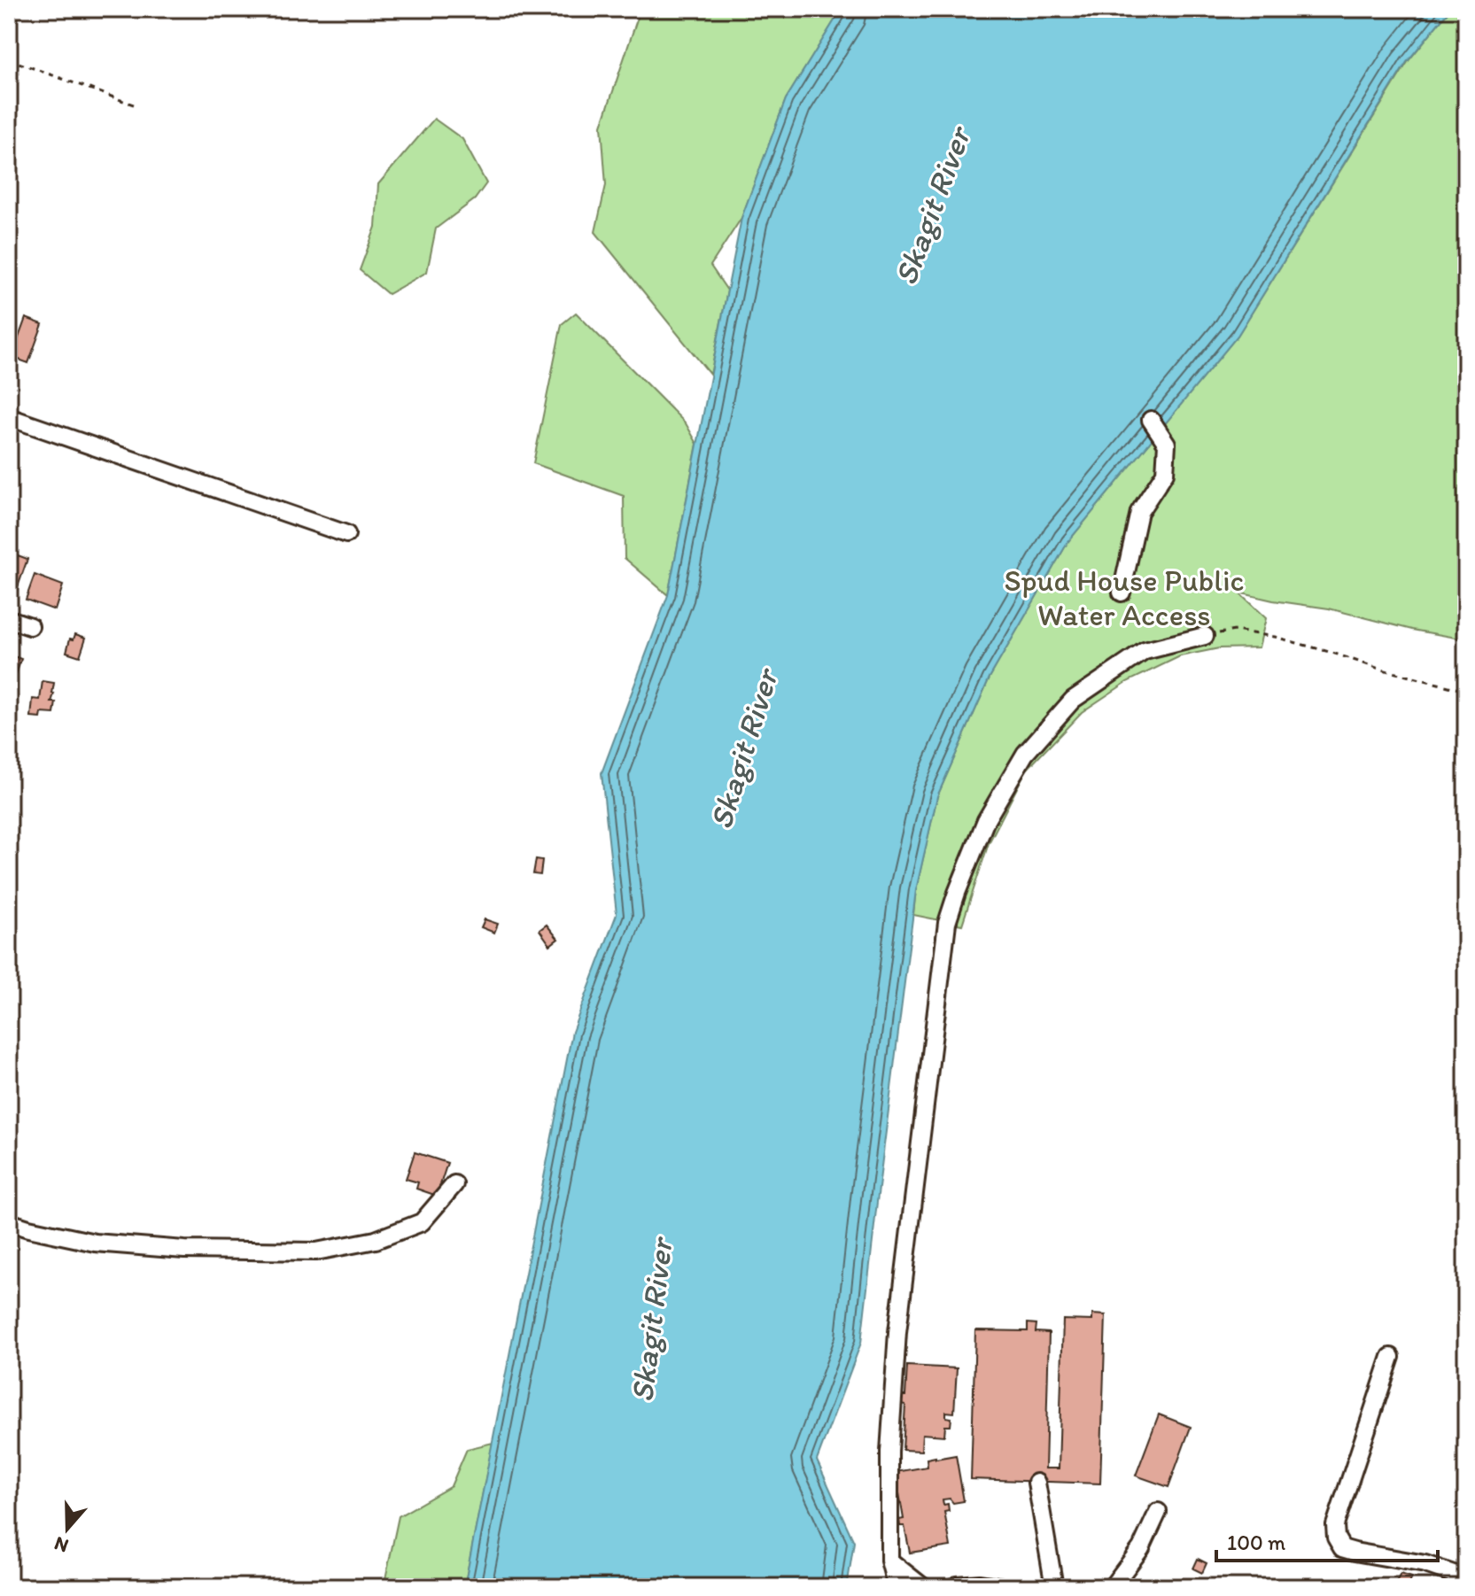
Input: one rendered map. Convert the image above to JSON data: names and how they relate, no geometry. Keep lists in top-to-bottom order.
{
  "water": ["Skagit River"],
  "parks": ["Spud House Public Water Access"],
  "scale_bar": "100 m",
  "north": "bottom"
}
